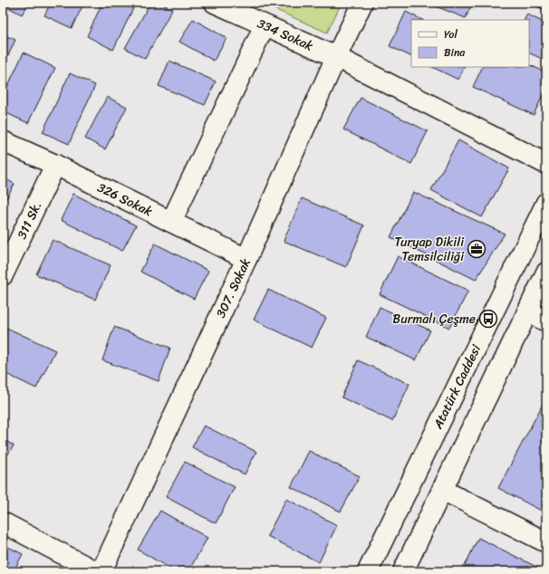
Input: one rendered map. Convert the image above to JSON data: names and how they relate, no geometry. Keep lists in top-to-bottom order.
{
  "streets": {
    "street": [
      "334 Sokak",
      "326 Sokak",
      "311 Sk.",
      "307. Sokak",
      "Atatürk Caddesi"
    ]
  },
  "crossings": [
    ["334 Sokak", "307. Sokak"],
    ["326 Sokak", "311 Sk."],
    ["326 Sokak", "307. Sokak"]
  ],
  "places": {
    "office": ["Turyap Dikili Temsilciliği"],
    "bus stop": ["Burmalı Çeşme"]
  },
  "legend": ["Yol", "Bina"]
}
